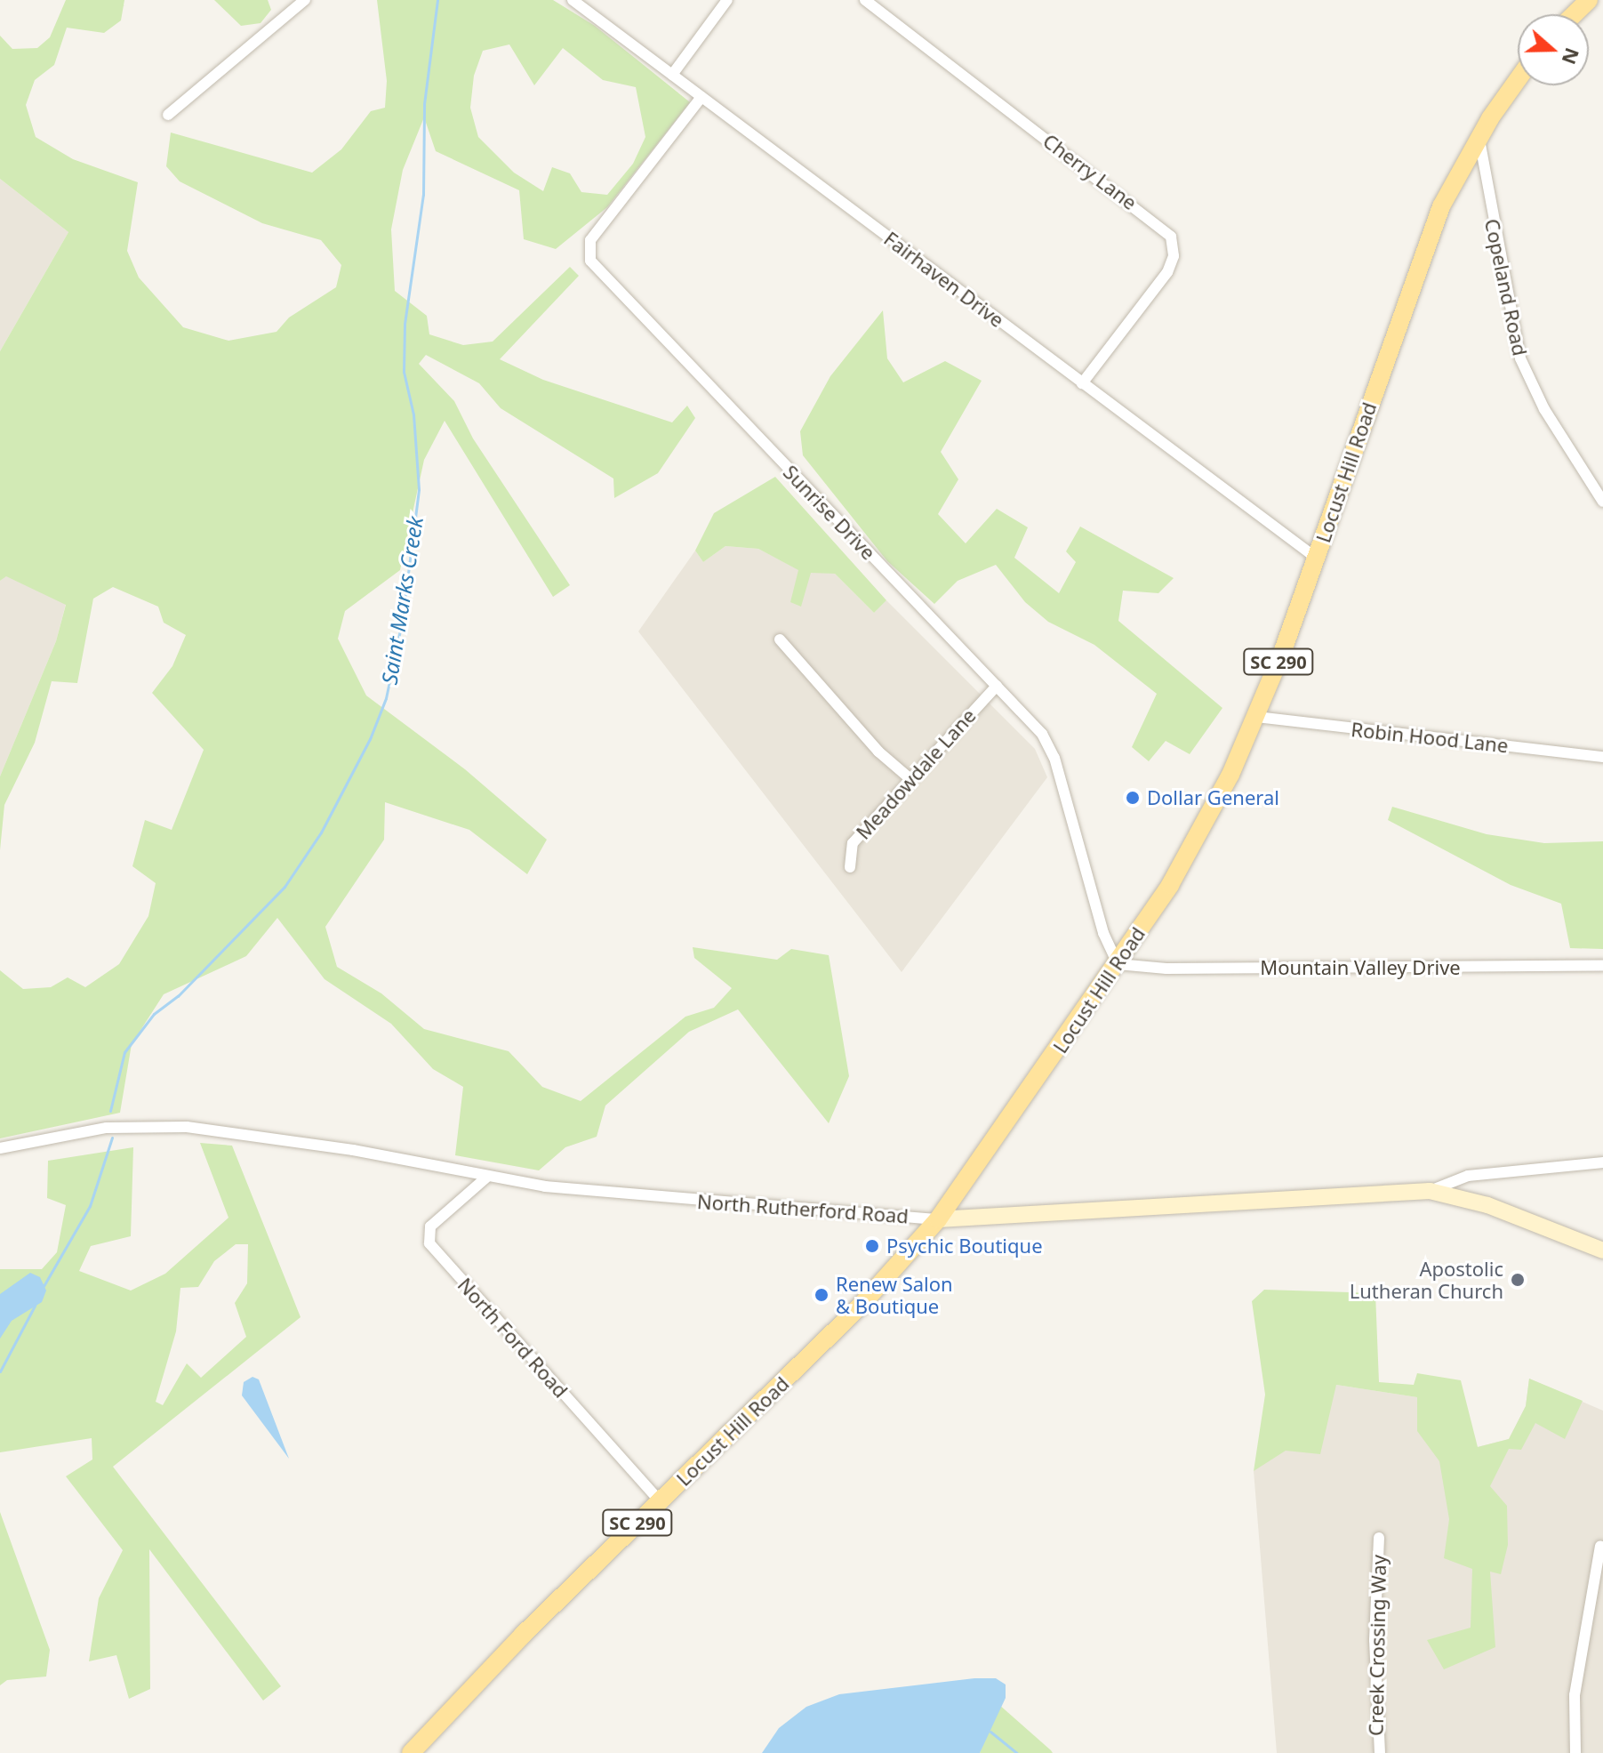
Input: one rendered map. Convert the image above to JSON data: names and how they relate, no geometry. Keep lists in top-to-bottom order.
{
  "streets": {
    "main road": ["Locust Hill Road", "SC 290"],
    "street": [
      "Cherry Lane",
      "Fairhaven Drive",
      "Copeland Road",
      "Sunrise Drive",
      "Robin Hood Lane",
      "Meadowdale Lane",
      "Mountain Valley Drive",
      "North Rutherford Road",
      "North Ford Road",
      "Creek Crossing Way"
    ]
  },
  "crossings": [
    ["Cherry Lane", "Fairhaven Drive"],
    ["Fairhaven Drive", "Locust Hill Road"],
    ["Fairhaven Drive", "Sunrise Drive"],
    ["Copeland Road", "Locust Hill Road"],
    ["Locust Hill Road", "Sunrise Drive"],
    ["Locust Hill Road", "Robin Hood Lane"],
    ["Locust Hill Road", "Mountain Valley Drive"],
    ["Locust Hill Road", "North Rutherford Road"],
    ["Locust Hill Road", "North Ford Road"],
    ["Sunrise Drive", "Meadowdale Lane"],
    ["Sunrise Drive", "Mountain Valley Drive"],
    ["North Rutherford Road", "North Ford Road"]
  ],
  "water": ["Saint Marks Creek"],
  "places": [
    "Dollar General",
    "Psychic Boutique",
    "Apostolic Lutheran Church",
    "Renew Salon & Boutique"
  ],
  "north": "right"
}
